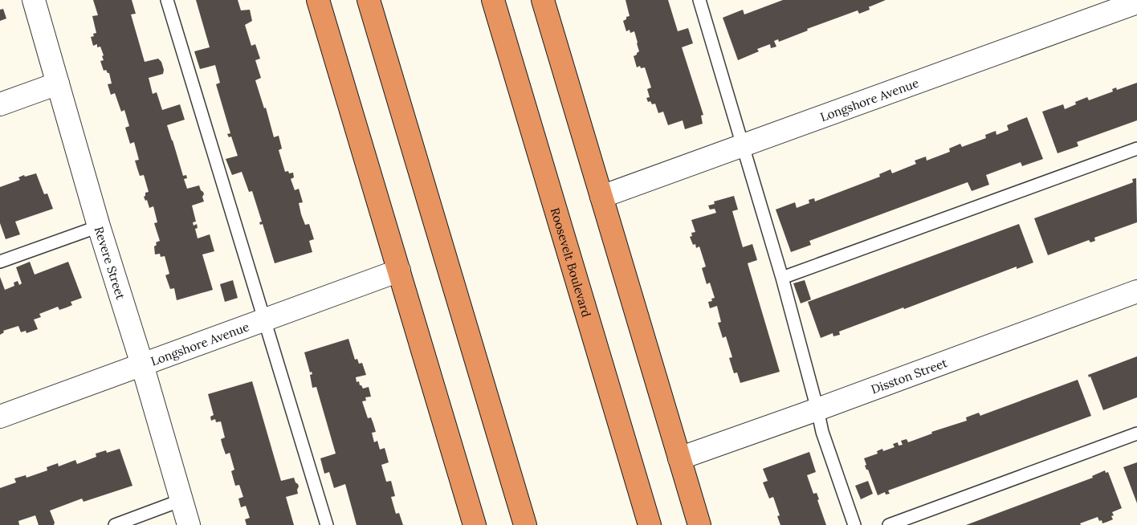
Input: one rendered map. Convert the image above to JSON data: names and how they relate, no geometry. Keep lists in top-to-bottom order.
{
  "streets": {
    "highway": ["Roosevelt Boulevard"],
    "street": ["Longshore Avenue", "Revere Street", "Disston Street"]
  },
  "crossings": [
    ["Longshore Avenue", "Revere Street"]
  ]
}
